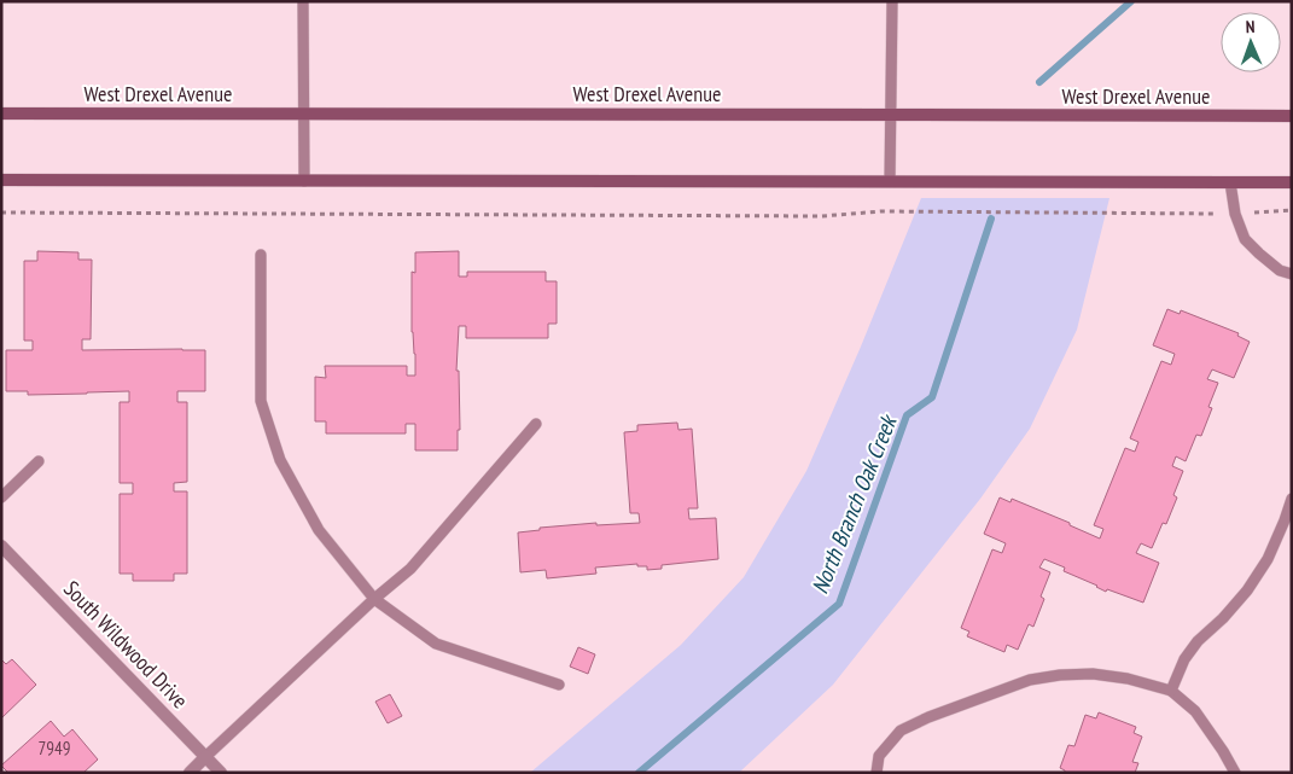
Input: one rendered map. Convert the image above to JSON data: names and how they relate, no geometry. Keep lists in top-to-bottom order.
{
  "streets": {
    "street": ["West Drexel Avenue", "South Wildwood Drive"]
  },
  "water": ["North Branch Oak Creek"],
  "house_numbers": ["7949"],
  "north": "top"
}
